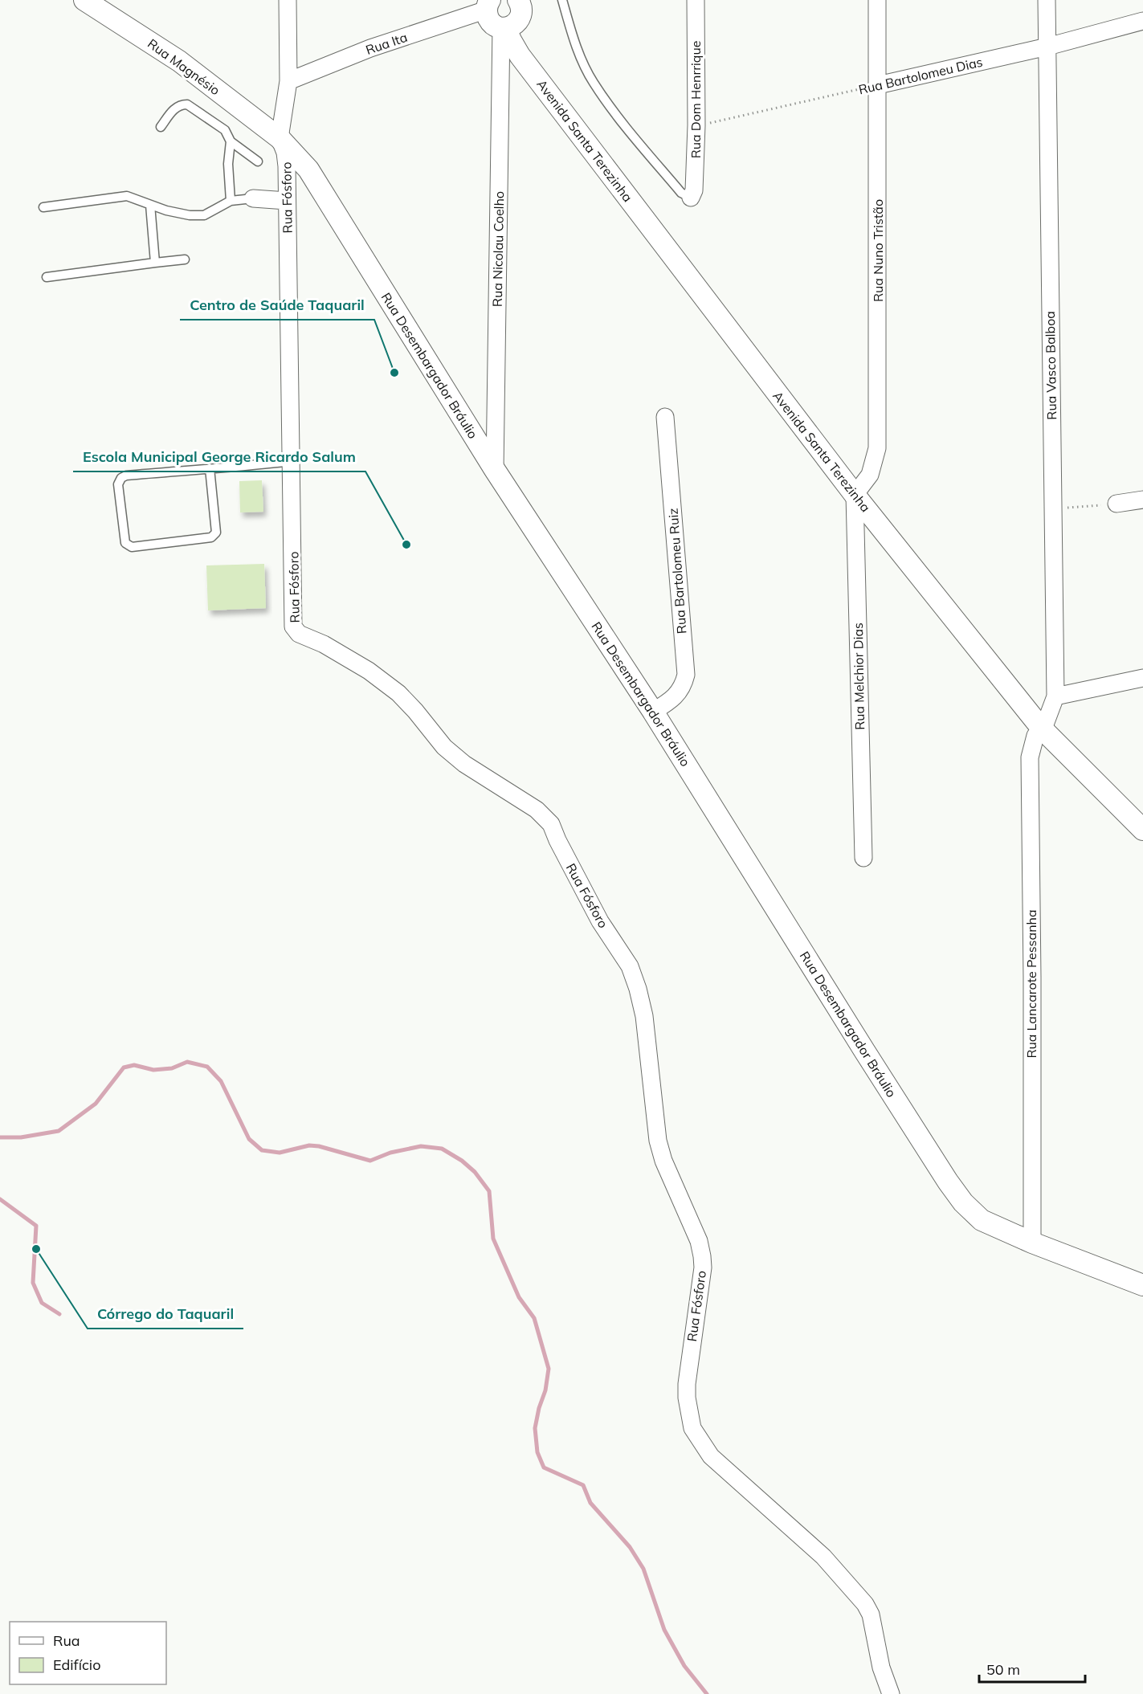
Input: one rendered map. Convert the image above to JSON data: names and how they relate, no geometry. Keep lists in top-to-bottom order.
{
  "streets": {
    "street": [
      "Rua Ita",
      "Rua Magnésio",
      "Rua Bartolomeu Dias",
      "Rua Dom Henrrique",
      "Avenida Santa Terezinha",
      "Rua Fósforo",
      "Rua Nicolau Coelho",
      "Rua Nuno Tristão",
      "Rua Desembargador Bráulio",
      "Rua Vasco Balboa",
      "Rua Bartolomeu Ruiz",
      "Rua Melchior Dias",
      "Rua Lancarote Pessanha"
    ]
  },
  "crossings": [
    ["Rua Magnésio", "Rua Fósforo"],
    ["Rua Magnésio", "Rua Desembargador Bráulio"],
    ["Rua Bartolomeu Dias", "Rua Dom Henrrique"],
    ["Rua Bartolomeu Dias", "Rua Nuno Tristão"],
    ["Rua Bartolomeu Dias", "Rua Vasco Balboa"],
    ["Avenida Santa Terezinha", "Rua Nicolau Coelho"],
    ["Avenida Santa Terezinha", "Rua Nuno Tristão"],
    ["Avenida Santa Terezinha", "Rua Vasco Balboa"],
    ["Avenida Santa Terezinha", "Rua Melchior Dias"],
    ["Avenida Santa Terezinha", "Rua Lancarote Pessanha"],
    ["Rua Fósforo", "Rua Desembargador Bráulio"],
    ["Rua Nicolau Coelho", "Rua Desembargador Bráulio"],
    ["Rua Nuno Tristão", "Rua Melchior Dias"],
    ["Rua Desembargador Bráulio", "Rua Bartolomeu Ruiz"],
    ["Rua Desembargador Bráulio", "Rua Lancarote Pessanha"],
    ["Rua Vasco Balboa", "Rua Lancarote Pessanha"]
  ],
  "places": ["Centro de Saúde Taquaril", "Escola Municipal George Ricardo Salum", "Córrego do Taquaril"],
  "legend": ["Rua", "Edifício"],
  "scale_bar": "50 m"
}
